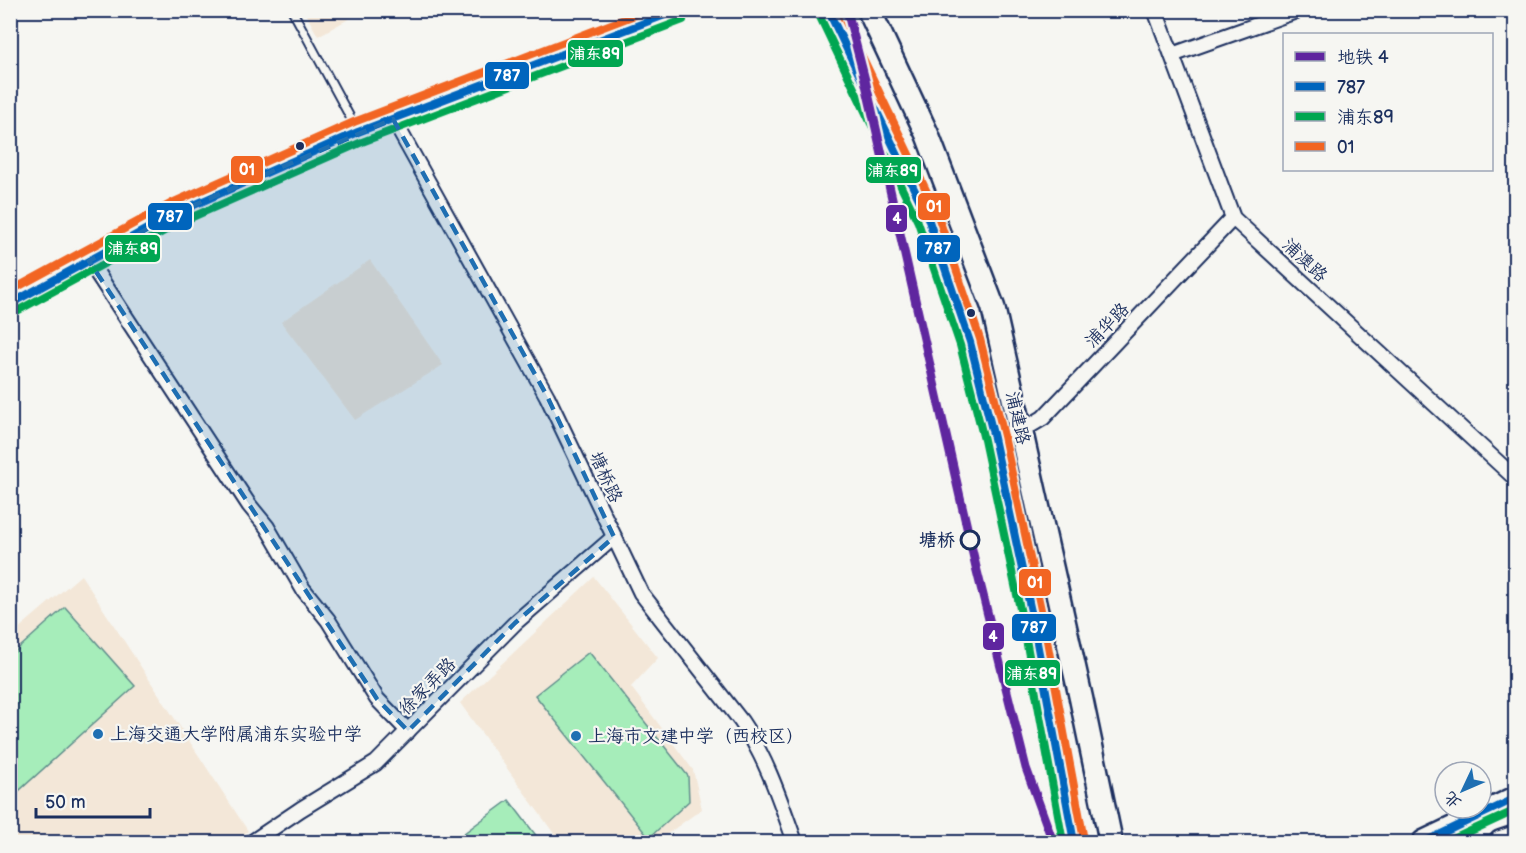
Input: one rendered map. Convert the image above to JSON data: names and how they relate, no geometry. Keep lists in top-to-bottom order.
{
  "streets": {
    "main road": ["浦建路"],
    "street": [
      "浦澳路",
      "浦华路",
      "塘桥路",
      "徐家弄路"
    ]
  },
  "crossings": [
    ["浦澳路", "浦华路"],
    ["浦华路", "浦建路"],
    ["塘桥路", "徐家弄路"]
  ],
  "places": ["塘桥", "上海交通大学附属浦东实验中学", "上海市文建中学（西校区）"],
  "lines": [
    "metro line 4",
    "transit line 787",
    "transit line 01",
    "transit line 浦东89"
  ],
  "legend": [
    "地铁 4",
    "787",
    "浦东89",
    "01"
  ],
  "scale_bar": "50 m",
  "north": "bottom left"
}
